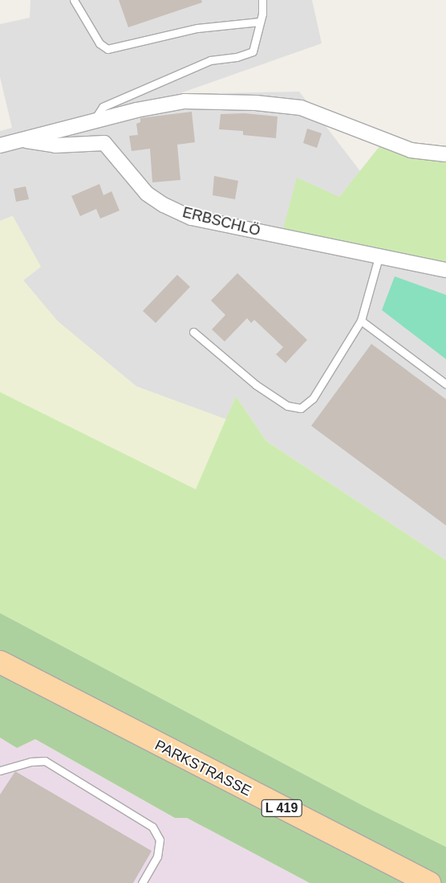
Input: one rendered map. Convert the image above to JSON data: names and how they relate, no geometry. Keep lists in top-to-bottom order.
{
  "streets": {
    "main road": ["PARKSTRASSE", "L 419"],
    "street": ["ERBSCHLÖ"]
  }
}
